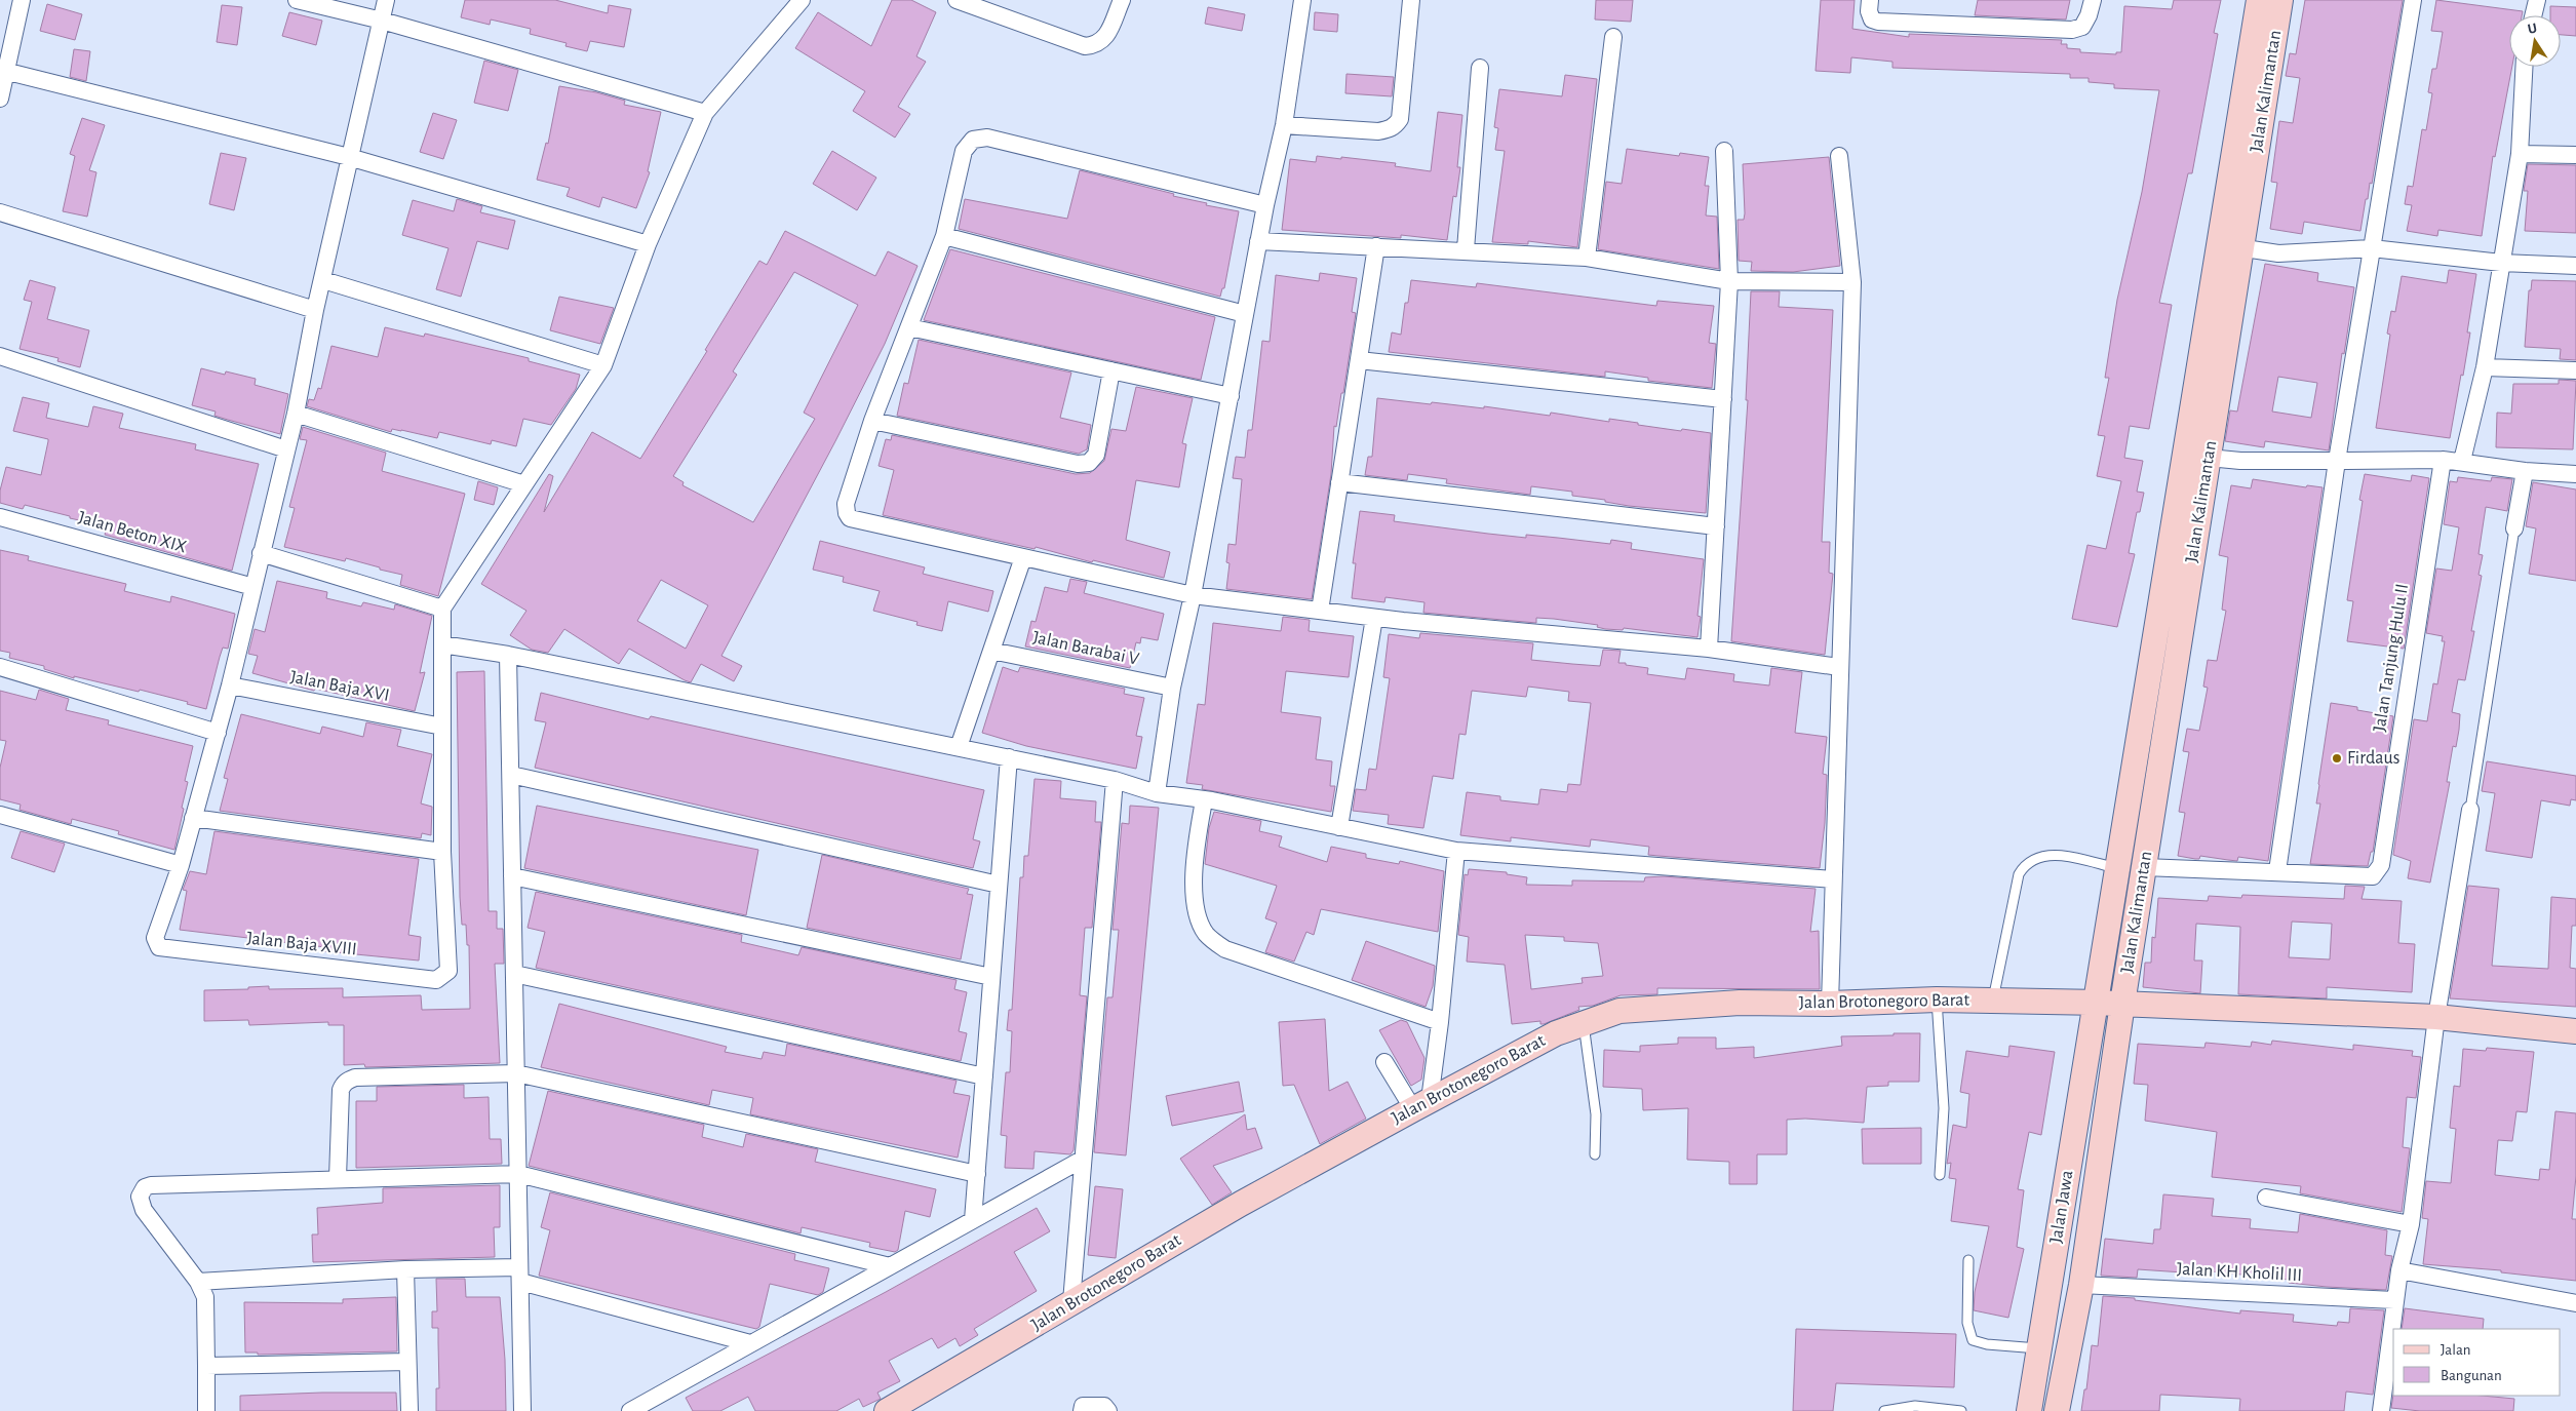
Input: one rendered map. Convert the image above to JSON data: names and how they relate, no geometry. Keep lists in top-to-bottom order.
{
  "streets": {
    "main road": ["Jalan Kalimantan", "Jalan Brotonegoro Barat", "Jalan Jawa"],
    "street": [
      "Jalan Beton XIX",
      "Jalan Barabai V",
      "Jalan Tanjung Hulu II",
      "Jalan Baja XVI",
      "Jalan Baja XVIII",
      "Jalan KH Kholil III"
    ]
  },
  "crossings": [
    ["Jalan Kalimantan", "Jalan Tanjung Hulu II"],
    ["Jalan Kalimantan", "Jalan Brotonegoro Barat"],
    ["Jalan Kalimantan", "Jalan Jawa"],
    ["Jalan Brotonegoro Barat", "Jalan Jawa"],
    ["Jalan Jawa", "Jalan KH Kholil III"]
  ],
  "places": ["Firdaus"],
  "legend": ["Jalan", "Bangunan"],
  "north": "top"
}
